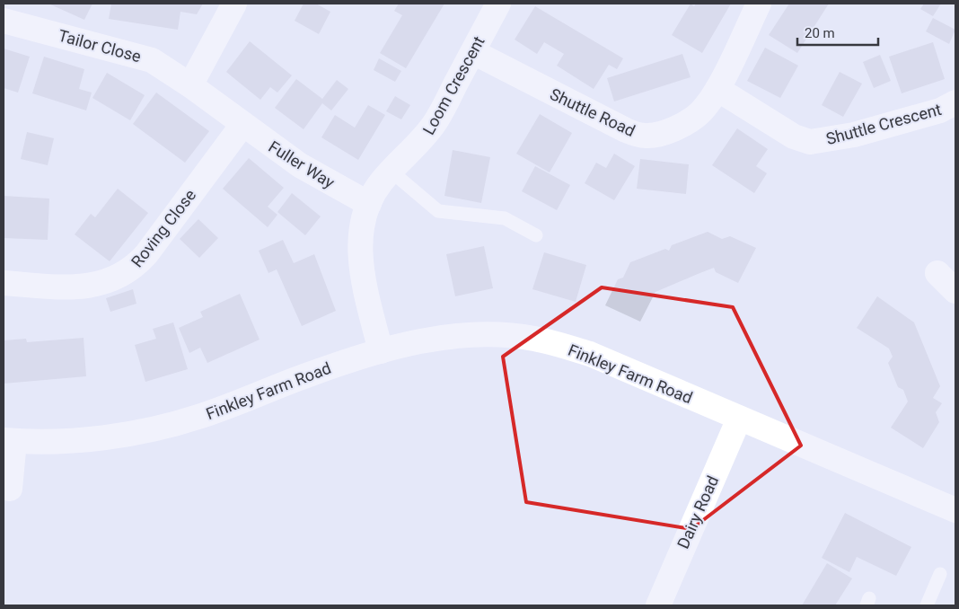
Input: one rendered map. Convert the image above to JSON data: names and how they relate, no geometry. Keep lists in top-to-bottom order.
{
  "streets": {
    "street": [
      "Tailor Close",
      "Loom Crescent",
      "Shuttle Road",
      "Shuttle Crescent",
      "Fuller Way",
      "Roving Close",
      "Finkley Farm Road",
      "Dairy Road"
    ]
  },
  "crossings": [
    ["Tailor Close", "Fuller Way"],
    ["Loom Crescent", "Shuttle Road"],
    ["Loom Crescent", "Fuller Way"],
    ["Shuttle Road", "Shuttle Crescent"],
    ["Fuller Way", "Roving Close"],
    ["Finkley Farm Road", "Dairy Road"]
  ],
  "scale_bar": "20 m"
}
